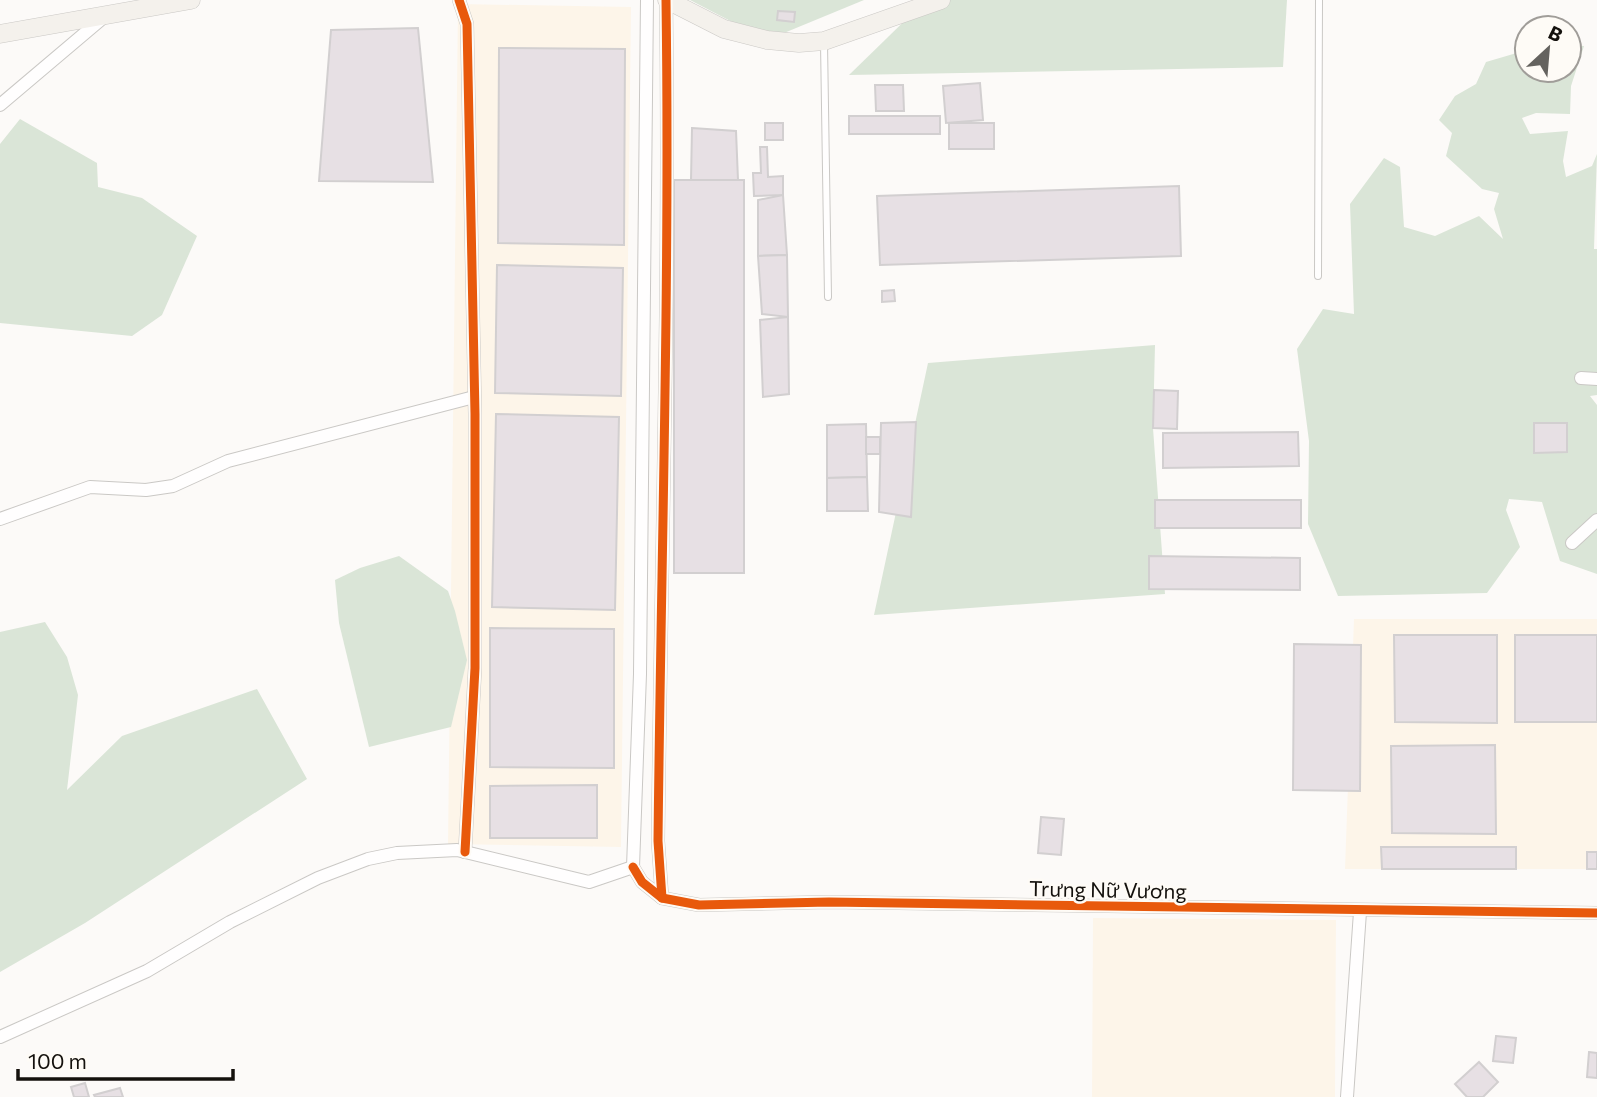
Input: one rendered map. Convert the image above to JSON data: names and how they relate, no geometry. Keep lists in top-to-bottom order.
{
  "streets": {
    "street": ["Trưng Nữ Vương"]
  },
  "scale_bar": "100 m",
  "north": "top right"
}
